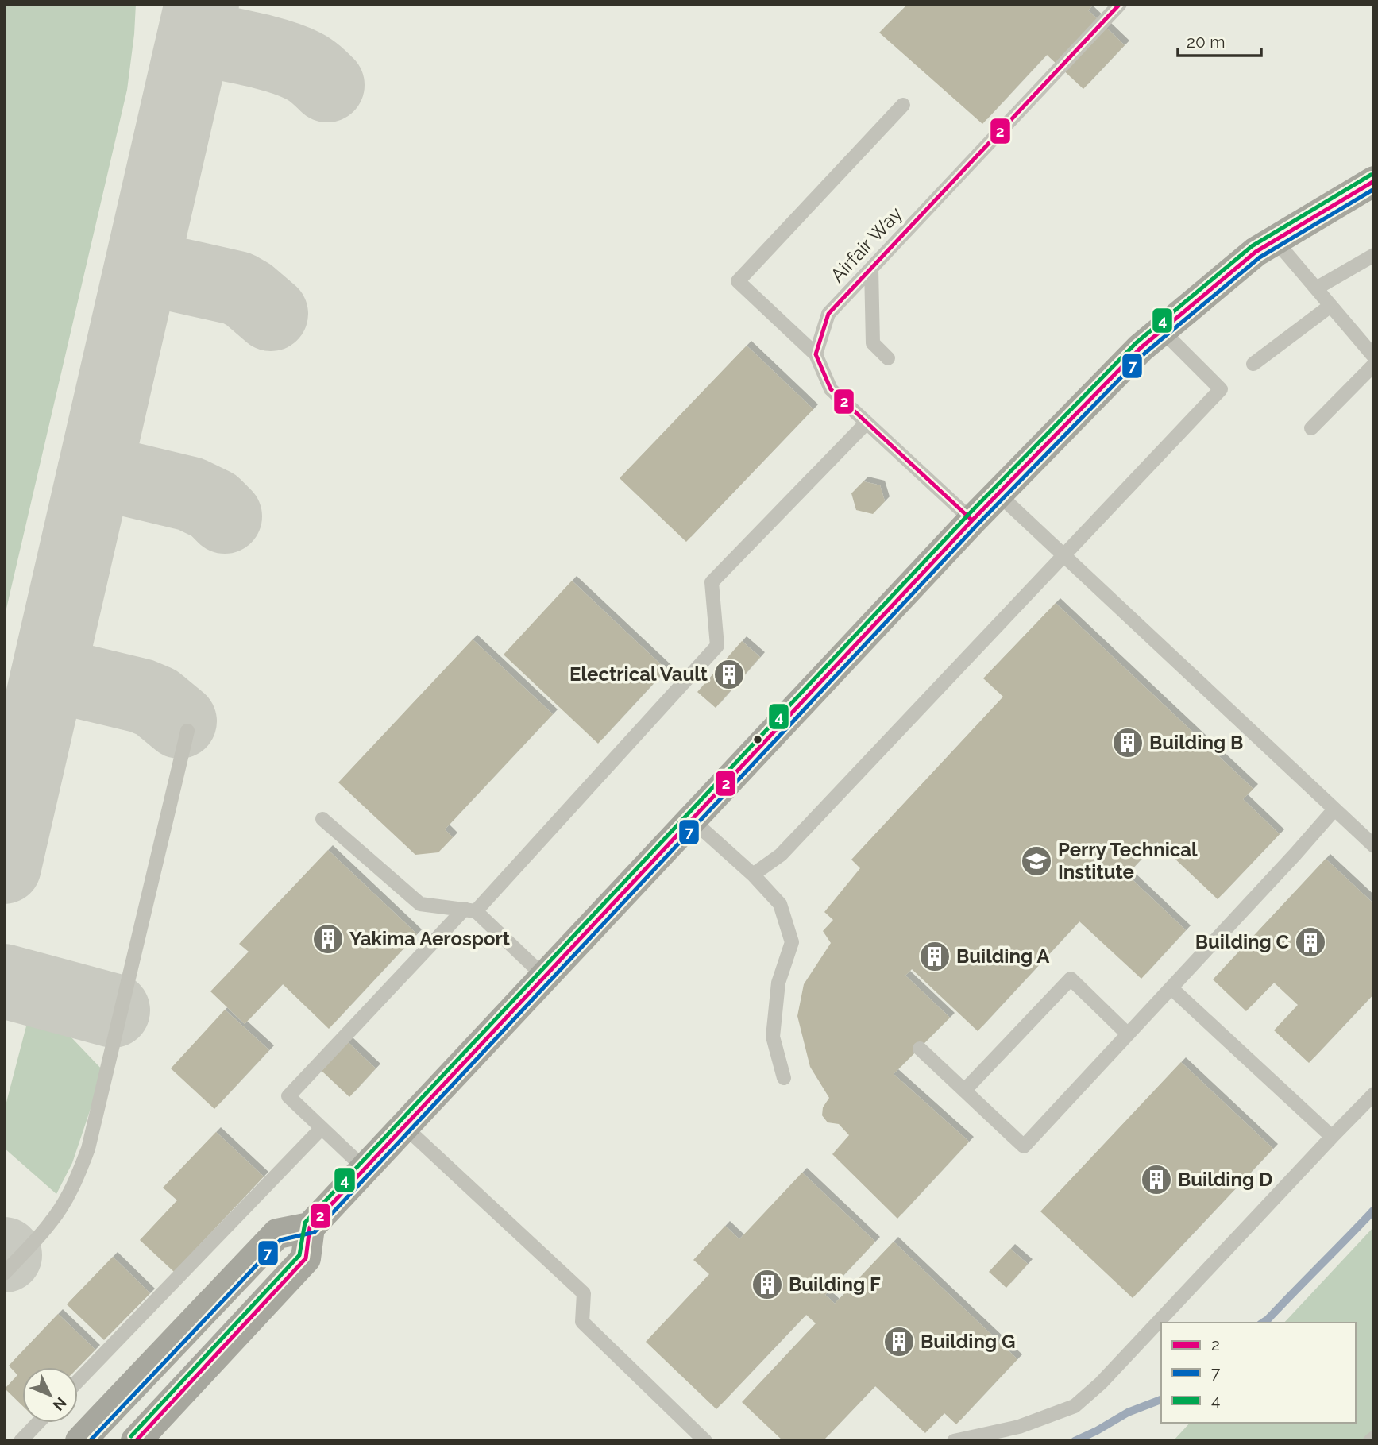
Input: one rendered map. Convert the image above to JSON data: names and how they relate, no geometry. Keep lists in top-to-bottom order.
{
  "streets": {
    "lane": ["Airfair Way"]
  },
  "places": {
    "building": [
      "Electrical Vault",
      "Building B",
      "Yakima Aerosport",
      "Building C",
      "Building A",
      "Building D",
      "Building F",
      "Building G"
    ],
    "school or university": ["Perry Technical Institute"]
  },
  "lines": ["transit line 2", "transit line 4", "transit line 7"],
  "legend": ["2", "7", "4"],
  "scale_bar": "20 m",
  "north": "bottom right"
}
